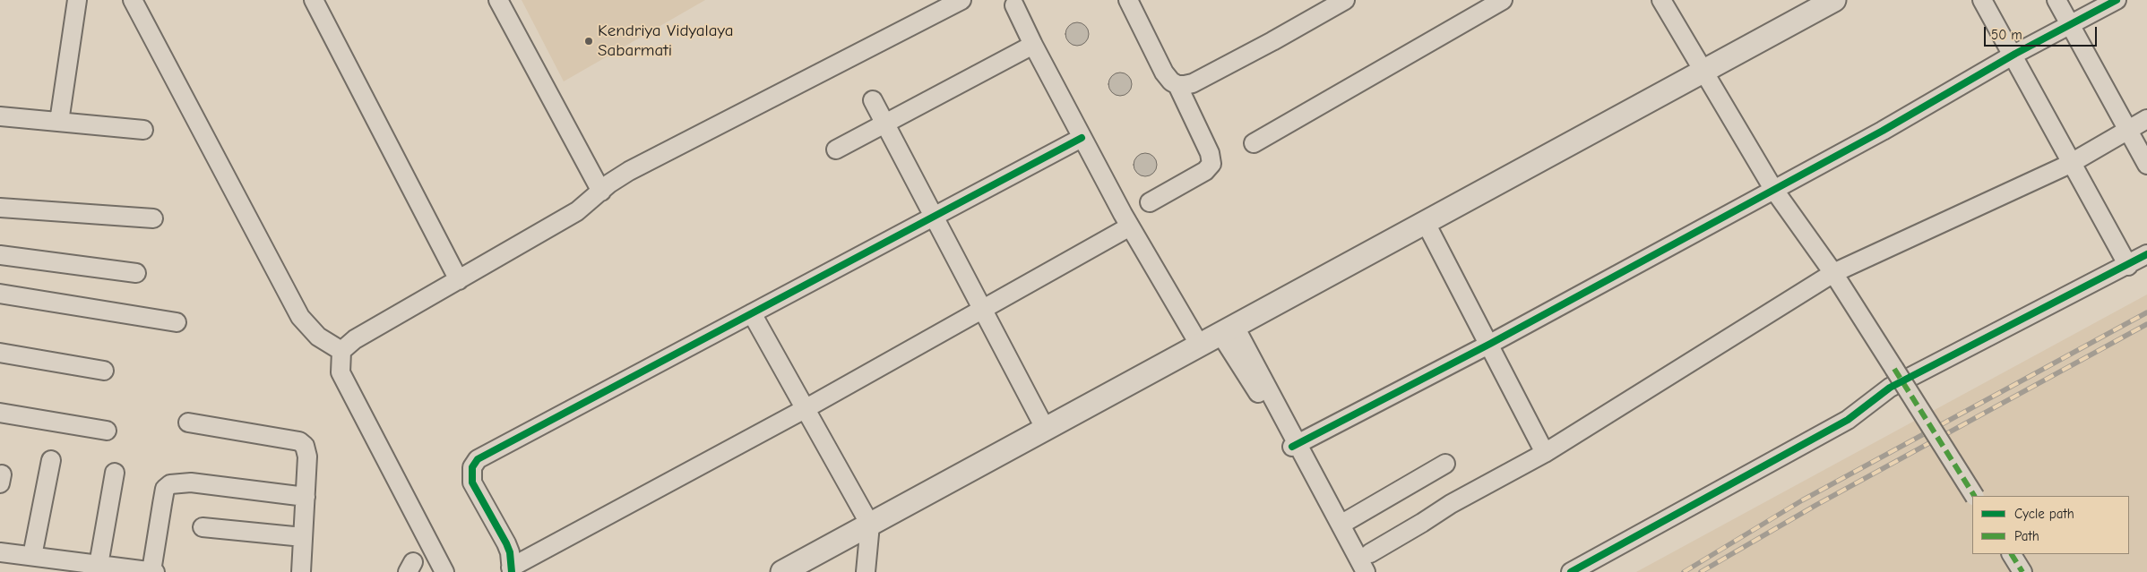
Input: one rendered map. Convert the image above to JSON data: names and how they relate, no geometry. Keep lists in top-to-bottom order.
{
  "places": ["Kendriya Vidyalaya Sabarmati"],
  "legend": ["Cycle path", "Path"],
  "scale_bar": "50 m"
}
